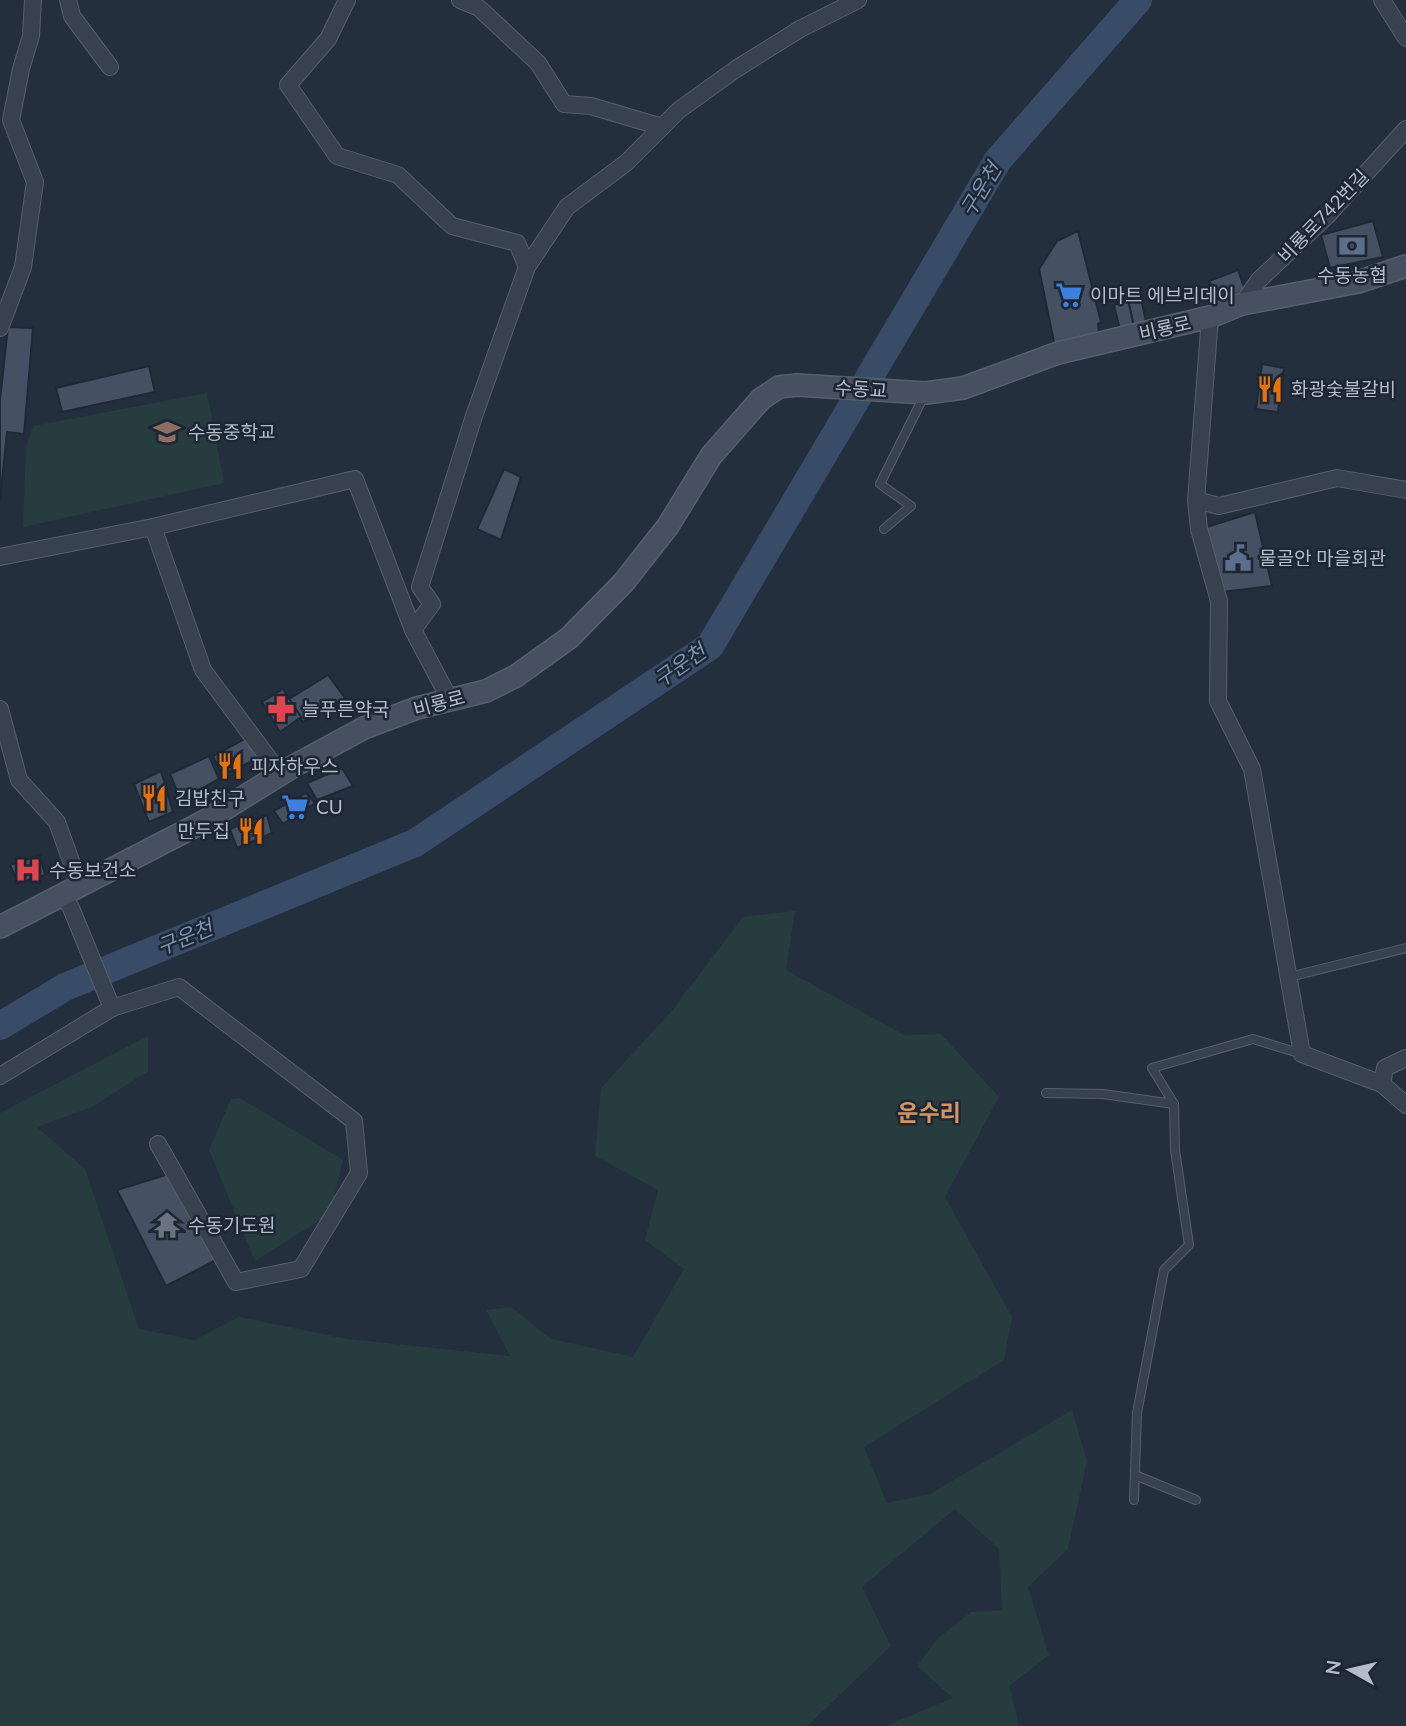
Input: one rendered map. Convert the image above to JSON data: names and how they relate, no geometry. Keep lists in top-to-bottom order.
{
  "streets": {
    "main road": ["비룡로", "수동교"],
    "street": ["비룡로742번길"]
  },
  "crossings": [
    ["비룡로742번길", "비룡로"],
    ["비룡로", "수동교"]
  ],
  "districts": ["운수리"],
  "water": ["구운천"],
  "places": {
    "bank": ["수동농협"],
    "supermarket": ["이마트 에브리데이", "CU"],
    "restaurant": [
      "화광숯불갈비",
      "피자하우스",
      "김밥친구",
      "만두집"
    ],
    "school or university": ["수동중학교"],
    "public building": ["물골안 마을회관"],
    "pharmacy": ["늘푸른약국"],
    "hospital": ["수동보건소"],
    "temple": ["수동기도원"]
  },
  "north": "left"
}
